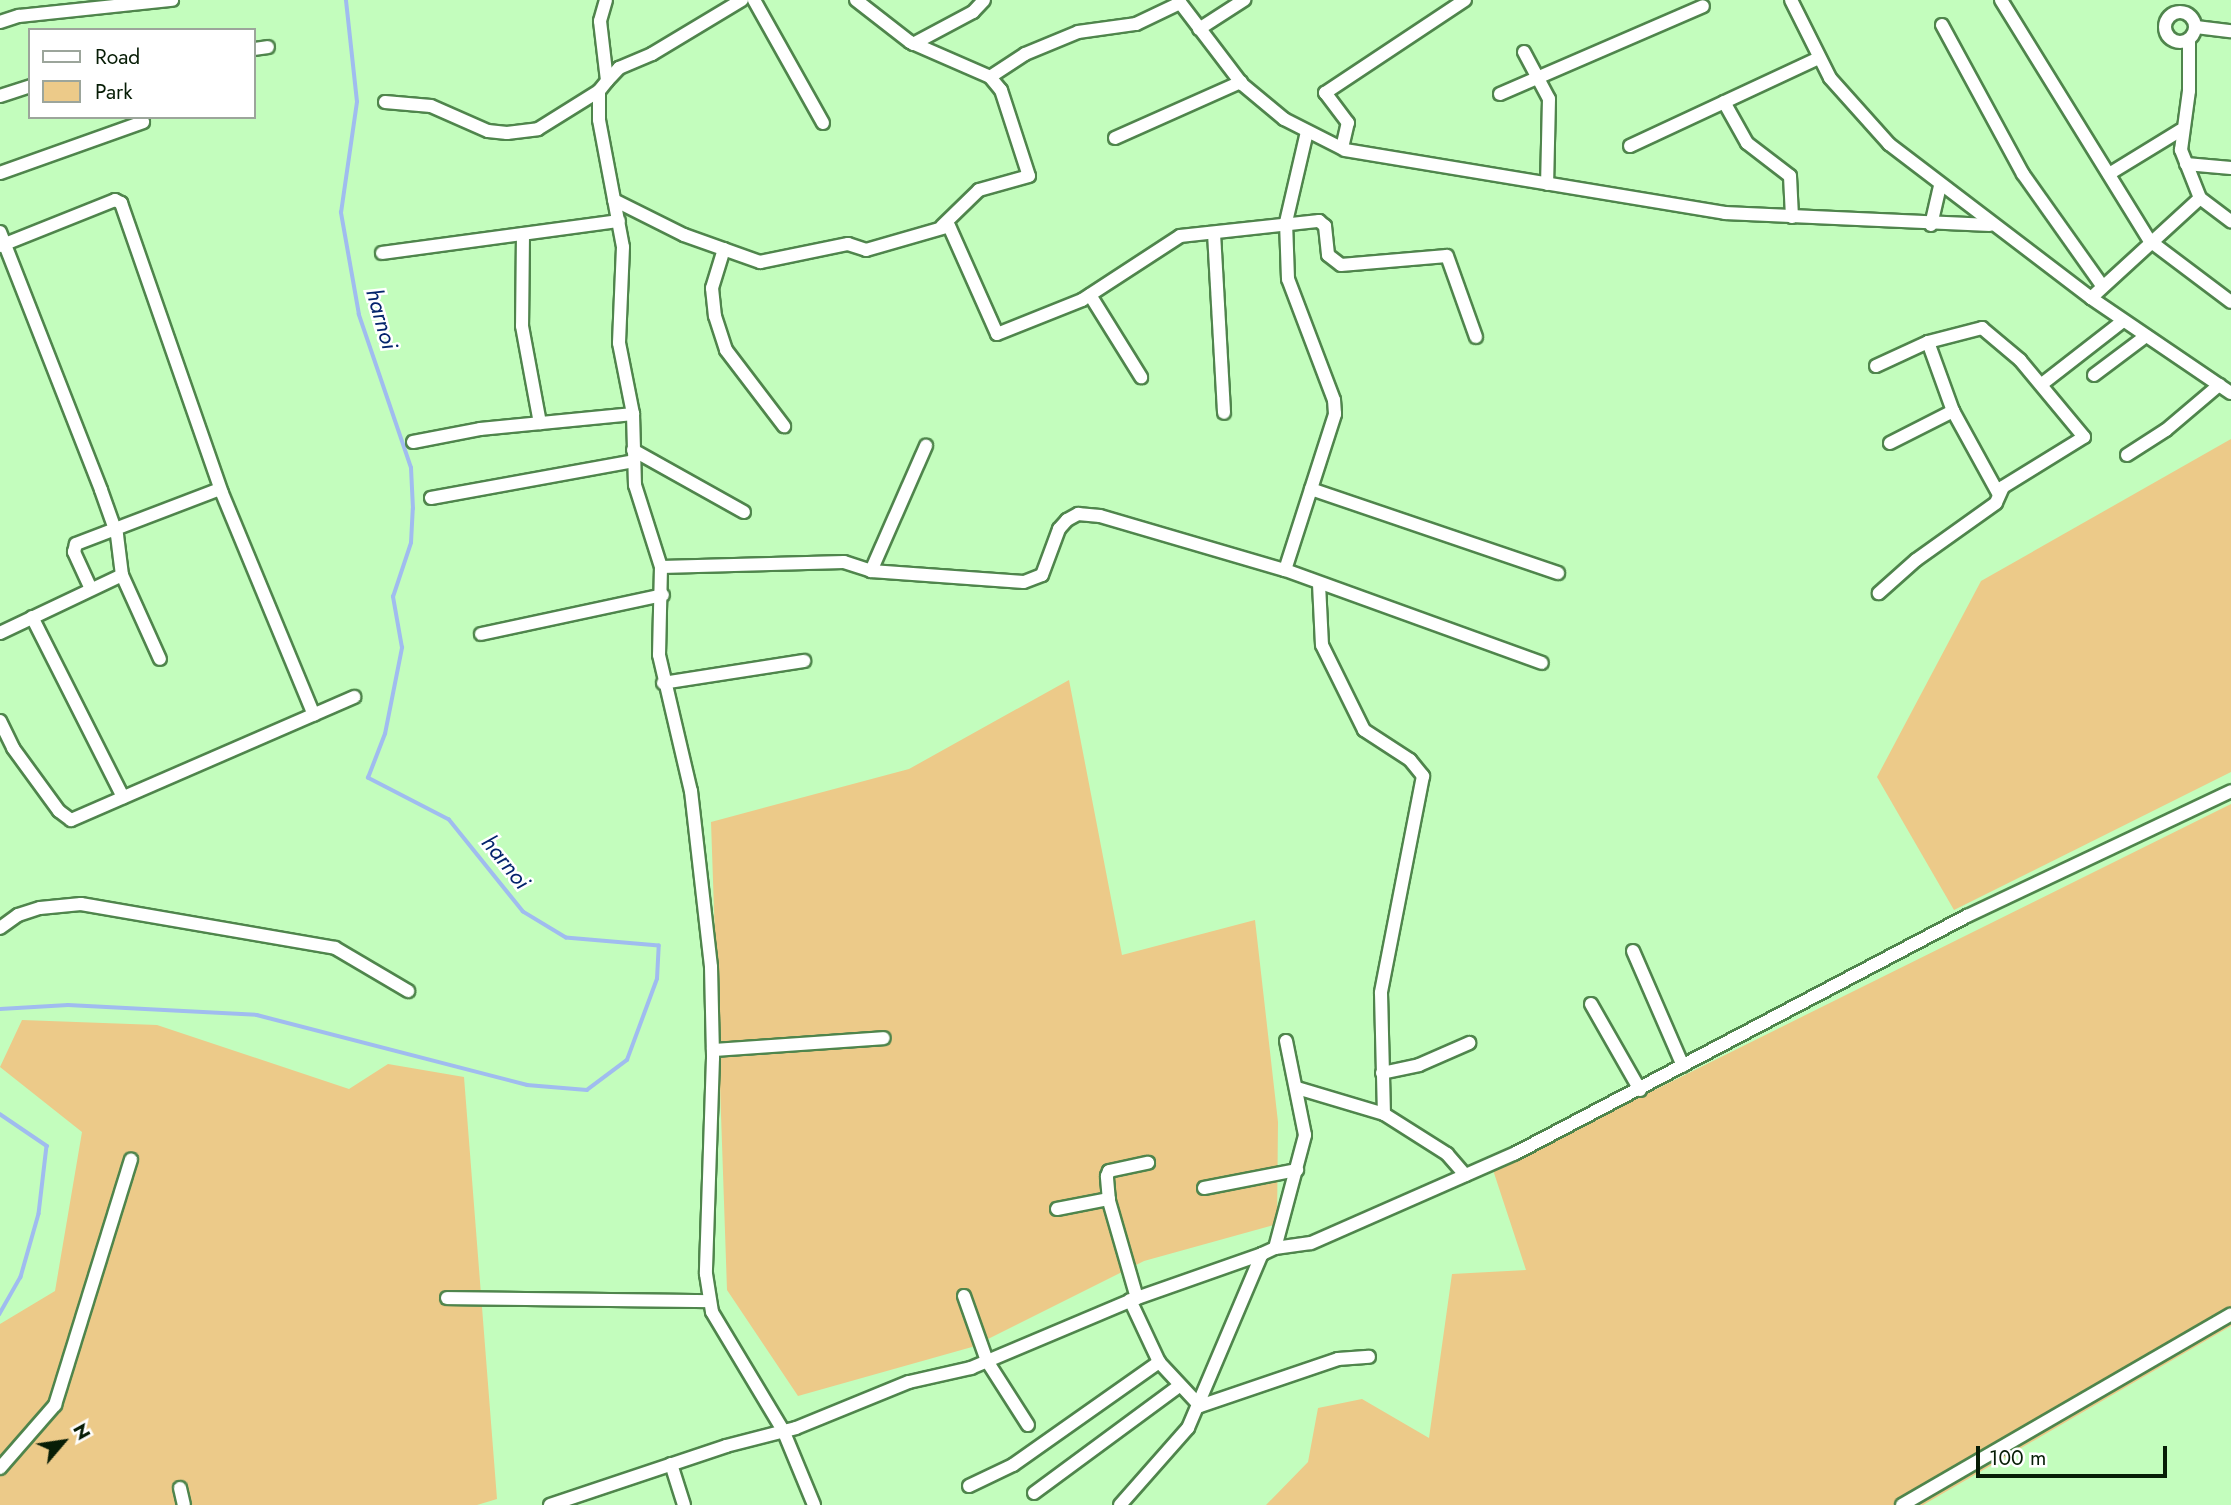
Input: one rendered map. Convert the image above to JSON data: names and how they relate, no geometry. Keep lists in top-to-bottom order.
{
  "water": ["harnoi"],
  "legend": ["Road", "Park"],
  "scale_bar": "100 m",
  "north": "top right"
}
